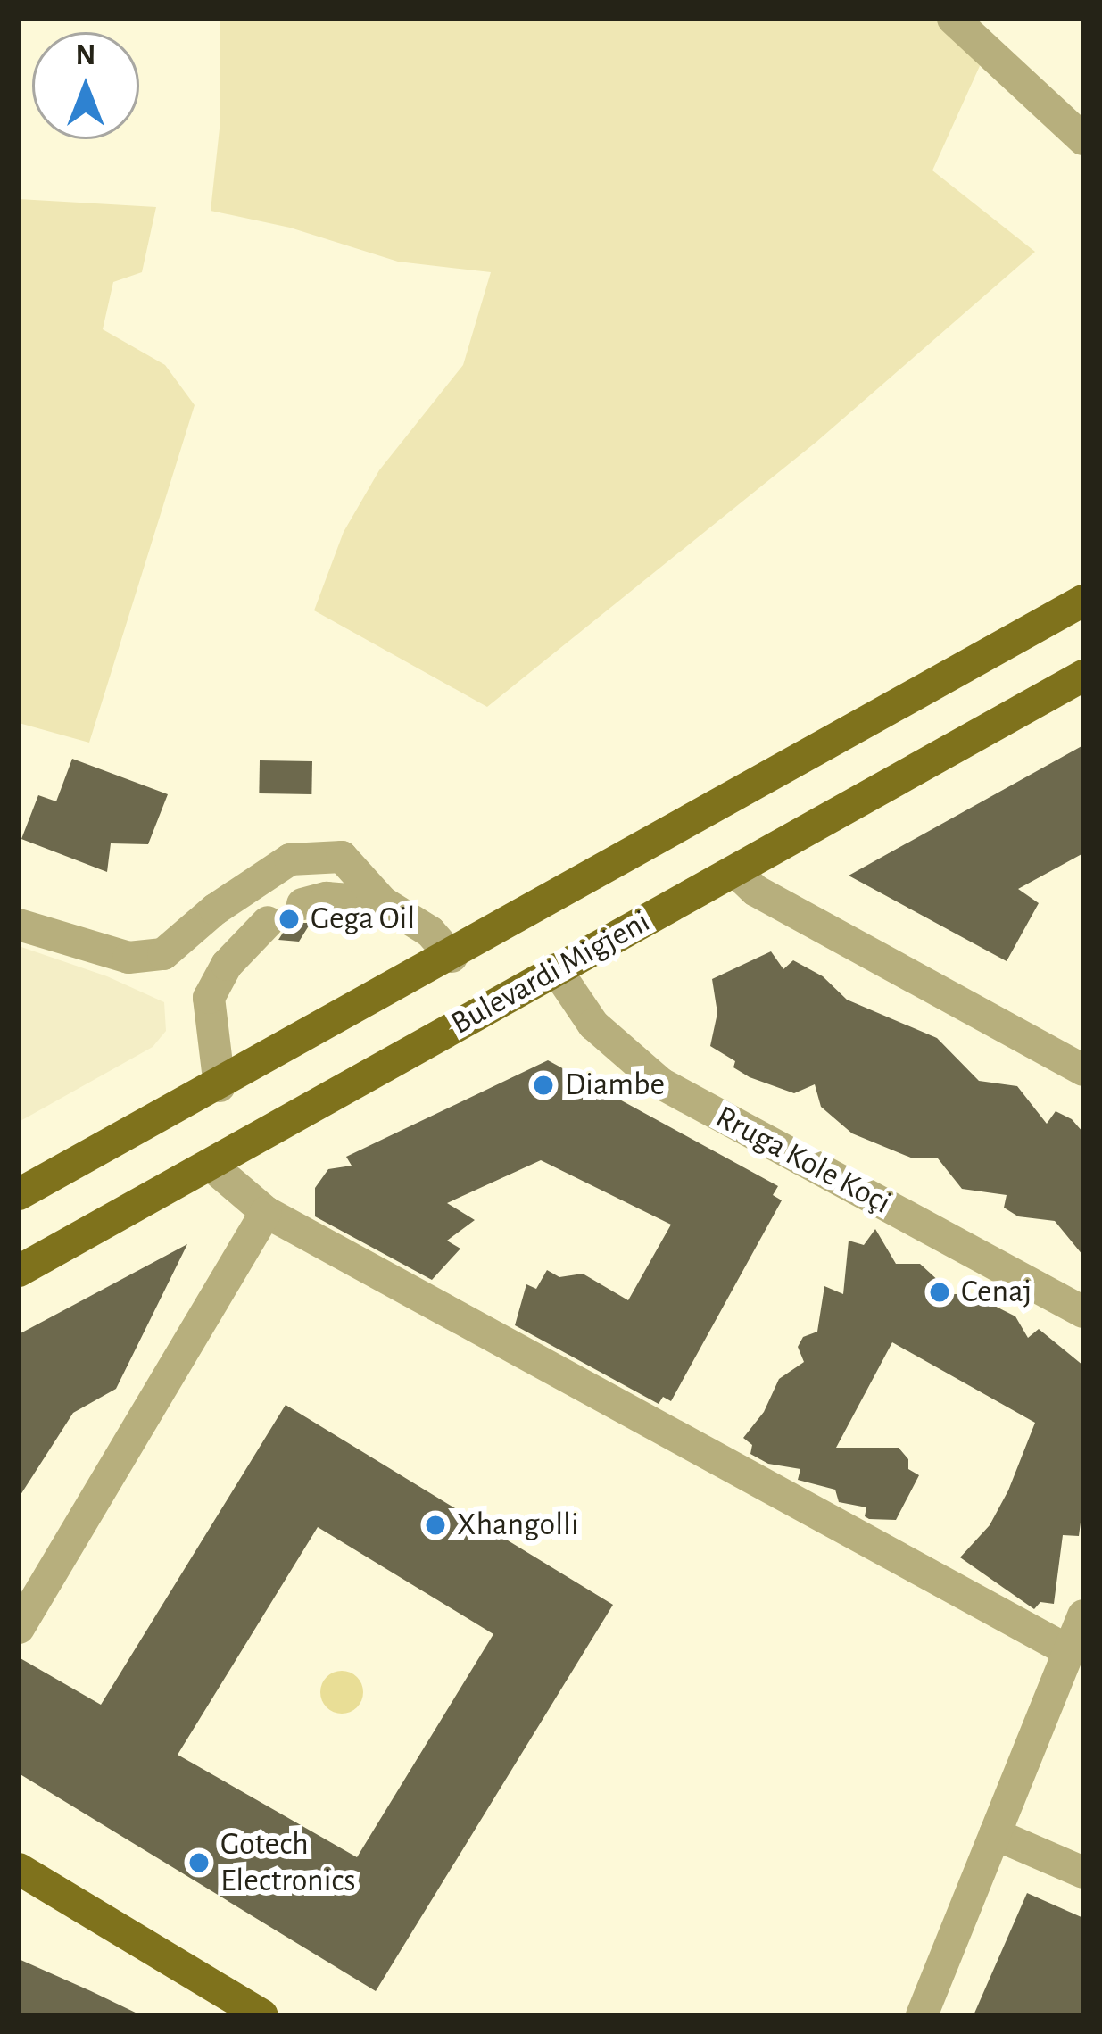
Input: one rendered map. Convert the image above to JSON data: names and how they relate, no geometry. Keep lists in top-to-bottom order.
{
  "streets": {
    "main road": ["Bulevardi Migjeni"],
    "street": ["Rruga Kole Koçi"]
  },
  "crossings": [
    ["Bulevardi Migjeni", "Rruga Kole Koçi"]
  ],
  "places": [
    "Gega Oil",
    "Diambe",
    "Cenaj",
    "Xhangolli",
    "Gotech Electronics"
  ],
  "north": "top"
}
